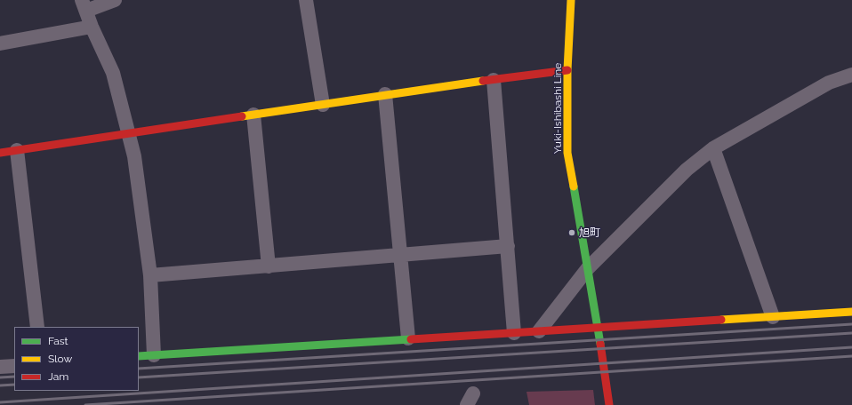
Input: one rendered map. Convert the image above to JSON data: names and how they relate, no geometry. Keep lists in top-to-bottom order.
{
  "streets": {
    "street": ["Yuki-Ishibashi Line"]
  },
  "places": ["旭町"],
  "legend": ["Fast", "Slow", "Jam"]
}
